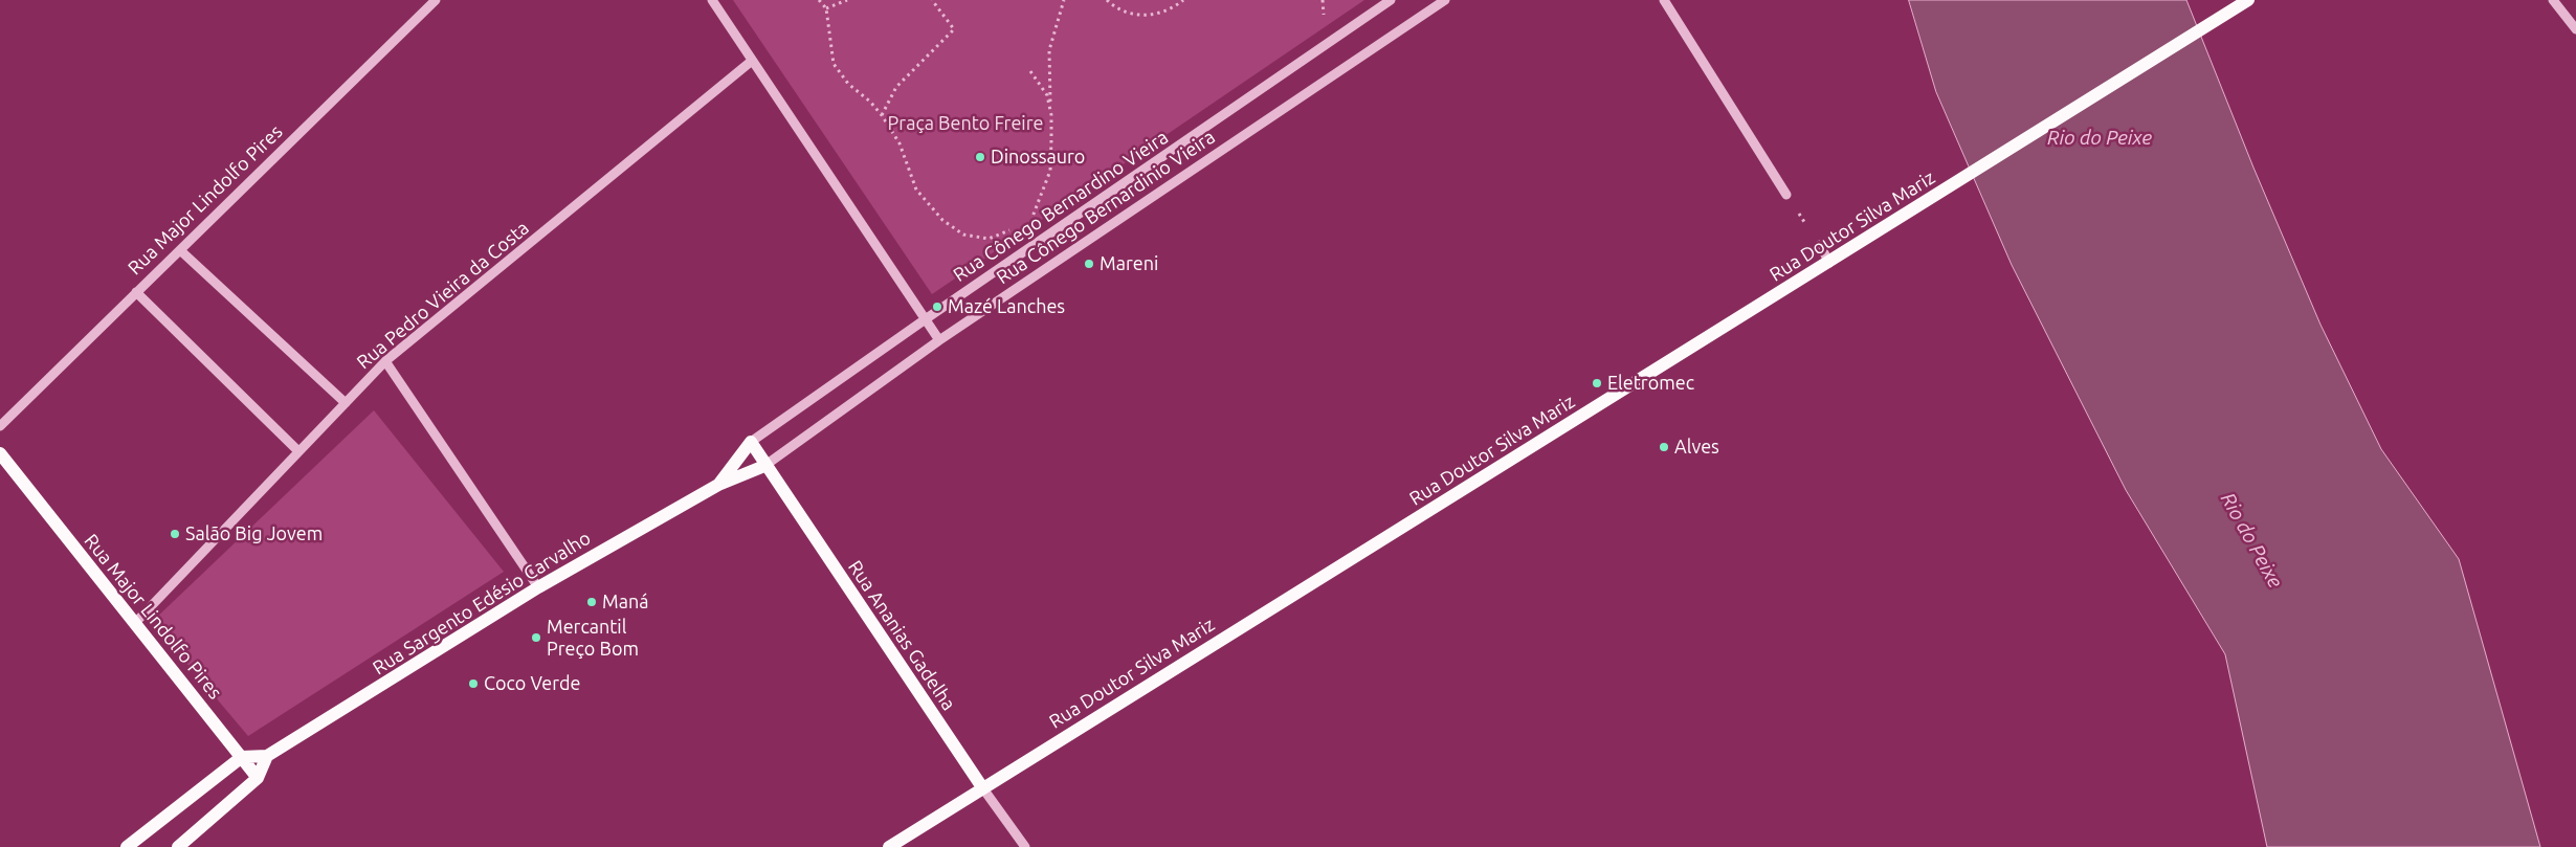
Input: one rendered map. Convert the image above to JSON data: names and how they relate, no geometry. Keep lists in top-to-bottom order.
{
  "streets": {
    "main road": [
      "Rua Major Lindolfo Pires",
      "Rua Doutor Silva Mariz",
      "Rua Sargento Edésio Carvalho",
      "Rua Ananias Gadelha"
    ],
    "street": ["Rua Cônego Bernardino Vieira", "Rua Cônego Bernardinio Vieira", "Rua Pedro Vieira da Costa"]
  },
  "crossings": [
    ["Rua Major Lindolfo Pires", "Rua Pedro Vieira da Costa"],
    ["Rua Major Lindolfo Pires", "Rua Sargento Edésio Carvalho"],
    ["Rua Cônego Bernardino Vieira", "Rua Sargento Edésio Carvalho"],
    ["Rua Cônego Bernardino Vieira", "Rua Ananias Gadelha"],
    ["Rua Cônego Bernardinio Vieira", "Rua Sargento Edésio Carvalho"],
    ["Rua Cônego Bernardinio Vieira", "Rua Ananias Gadelha"],
    ["Rua Doutor Silva Mariz", "Rua Ananias Gadelha"],
    ["Rua Sargento Edésio Carvalho", "Rua Ananias Gadelha"]
  ],
  "water": ["Rio do Peixe"],
  "parks": ["Praça Bento Freire"],
  "places": [
    "Dinossauro",
    "Mareni",
    "Mazé Lanches",
    "Eletromec",
    "Alves",
    "Salão Big Jovem",
    "Maná",
    "Mercantil Preço Bom",
    "Coco Verde"
  ]
}
